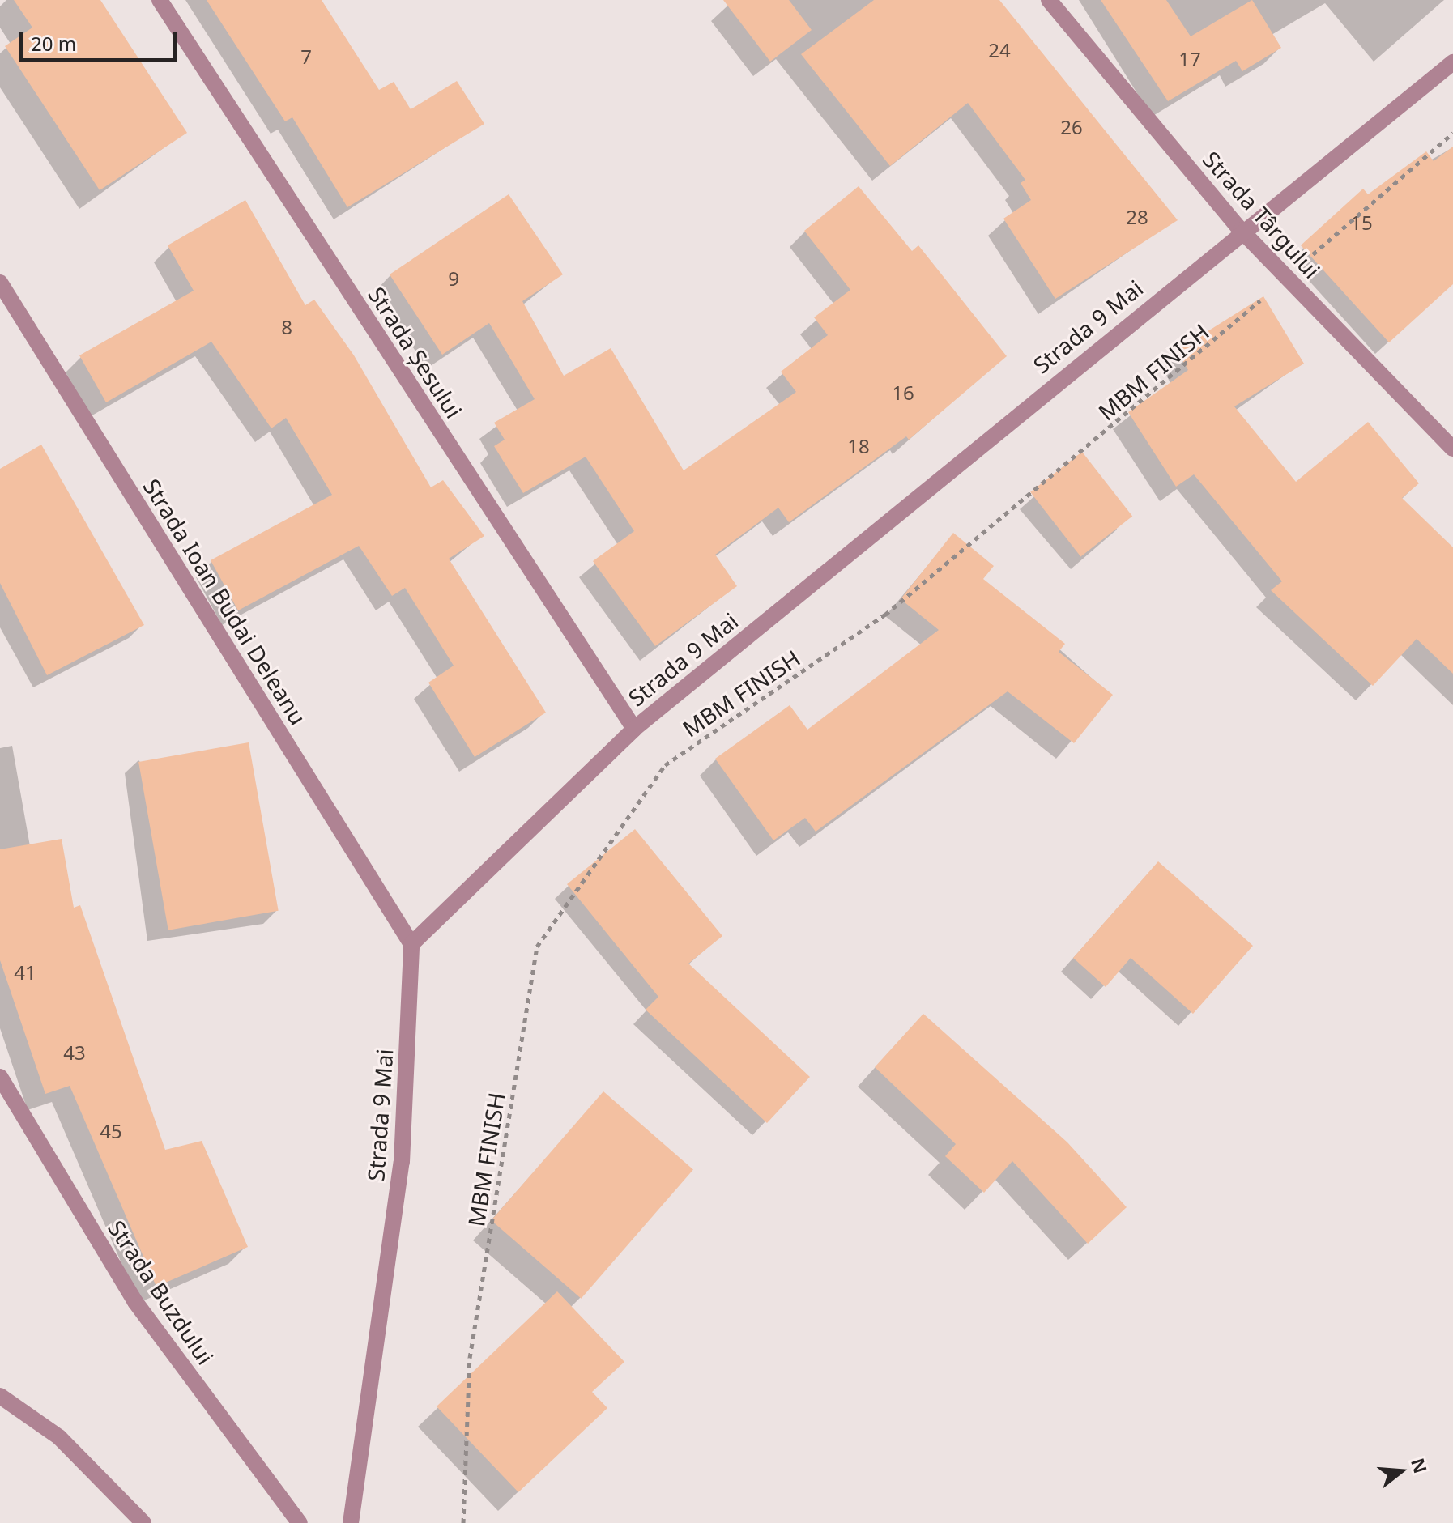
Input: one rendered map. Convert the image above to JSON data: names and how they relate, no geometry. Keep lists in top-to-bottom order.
{
  "streets": {
    "street": [
      "Strada Târgului",
      "Strada 9 Mai",
      "Strada Șesului",
      "Strada Ioan Budai Deleanu",
      "Strada Buzdului"
    ],
    "path": ["MBM FINISH"]
  },
  "crossings": [
    ["Strada Târgului", "Strada 9 Mai"],
    ["Strada 9 Mai", "Strada Șesului"],
    ["Strada 9 Mai", "Strada Ioan Budai Deleanu"]
  ],
  "house_numbers": [
    "24",
    "7",
    "17",
    "26",
    "28",
    "15",
    "9",
    "8",
    "16",
    "18",
    "41",
    "43",
    "45"
  ],
  "scale_bar": "20 m",
  "north": "right"
}
